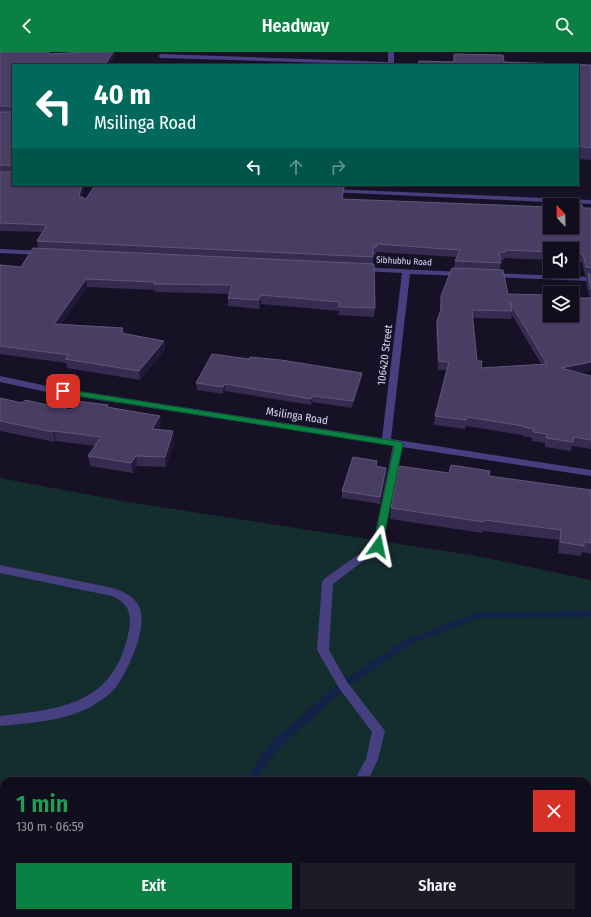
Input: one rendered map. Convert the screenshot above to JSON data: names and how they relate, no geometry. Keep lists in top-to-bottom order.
{
  "streets": {
    "street": ["Sibhubhu Road", "106420 Street", "Msilinga Road"]
  },
  "crossings": [
    ["Sibhubhu Road", "106420 Street"],
    ["106420 Street", "Msilinga Road"]
  ],
  "north": "top",
  "page": {
    "header": "Headway",
    "turn": ["40 m", "Msilinga Road"],
    "heading": ["1 min", "130 m · 06:59"],
    "buttons": ["Exit", "Share"]
  }
}
